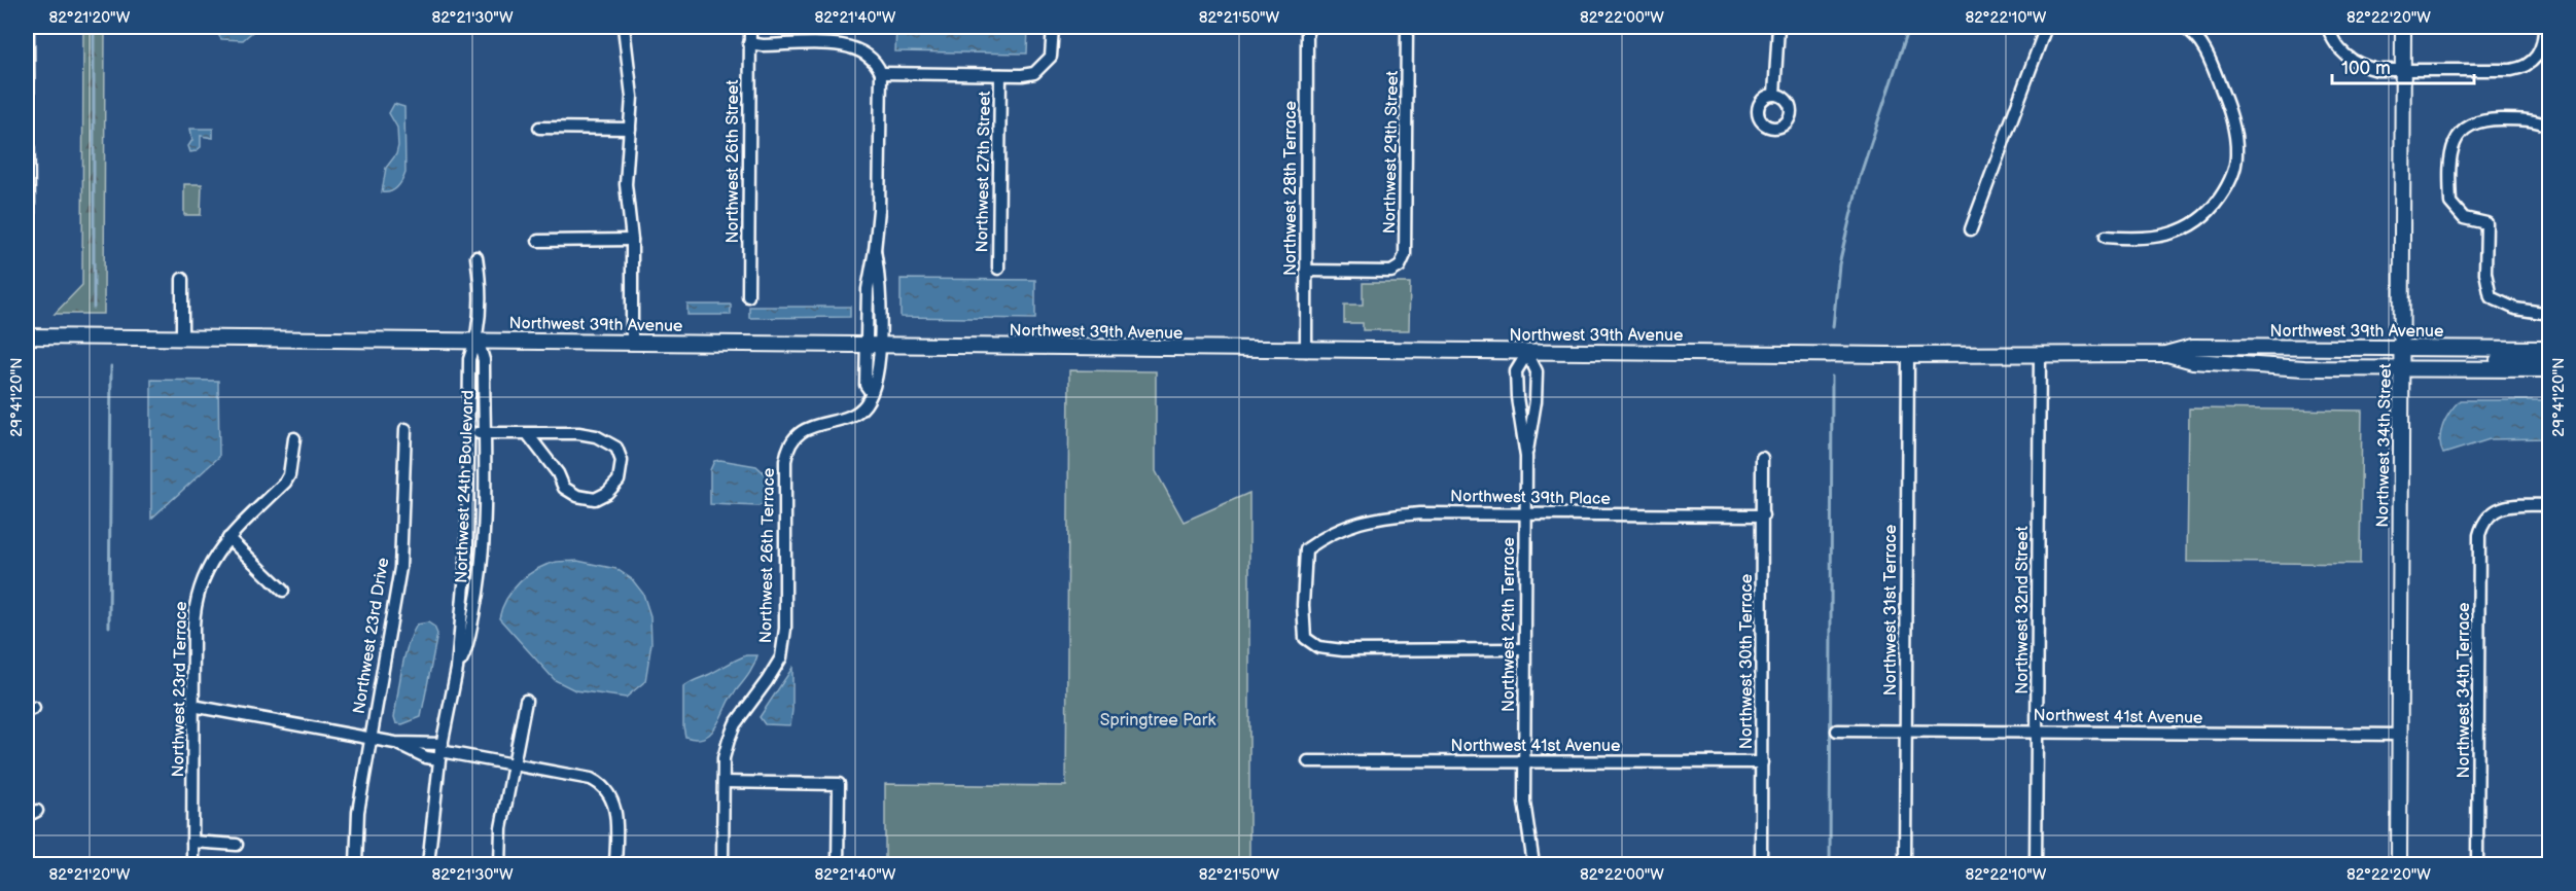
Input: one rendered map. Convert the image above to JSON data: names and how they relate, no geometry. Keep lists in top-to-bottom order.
{
  "streets": {
    "main road": ["Northwest 39th Avenue", "Northwest 34th Street"],
    "street": [
      "Northwest 29th Street",
      "Northwest 26th Street",
      "Northwest 27th Street",
      "Northwest 28th Terrace",
      "Northwest 24th Boulevard",
      "Northwest 39th Place",
      "Northwest 26th Terrace",
      "Northwest 31st Terrace",
      "Northwest 32nd Street",
      "Northwest 29th Terrace",
      "Northwest 23rd Drive",
      "Northwest 30th Terrace",
      "Northwest 23rd Terrace",
      "Northwest 34th Terrace",
      "Northwest 41st Avenue"
    ]
  },
  "crossings": [
    ["Northwest 29th Street", "Northwest 28th Terrace"],
    ["Northwest 28th Terrace", "Northwest 39th Avenue"],
    ["Northwest 39th Avenue", "Northwest 34th Street"],
    ["Northwest 39th Avenue", "Northwest 24th Boulevard"],
    ["Northwest 39th Avenue", "Northwest 26th Terrace"],
    ["Northwest 39th Avenue", "Northwest 31st Terrace"],
    ["Northwest 39th Avenue", "Northwest 32nd Street"],
    ["Northwest 39th Avenue", "Northwest 29th Terrace"],
    ["Northwest 34th Street", "Northwest 41st Avenue"],
    ["Northwest 24th Boulevard", "Northwest 23rd Drive"],
    ["Northwest 39th Place", "Northwest 29th Terrace"],
    ["Northwest 39th Place", "Northwest 30th Terrace"],
    ["Northwest 31st Terrace", "Northwest 41st Avenue"],
    ["Northwest 32nd Street", "Northwest 41st Avenue"],
    ["Northwest 29th Terrace", "Northwest 41st Avenue"],
    ["Northwest 30th Terrace", "Northwest 41st Avenue"]
  ],
  "parks": ["Springtree Park"],
  "scale_bar": "100 m",
  "coordinates": [
    "82°21'20\"W",
    "82°21'30\"W",
    "82°21'40\"W",
    "82°21'50\"W",
    "82°22'00\"W",
    "82°22'10\"W",
    "82°22'20\"W",
    "29°41'20\"N"
  ]
}
